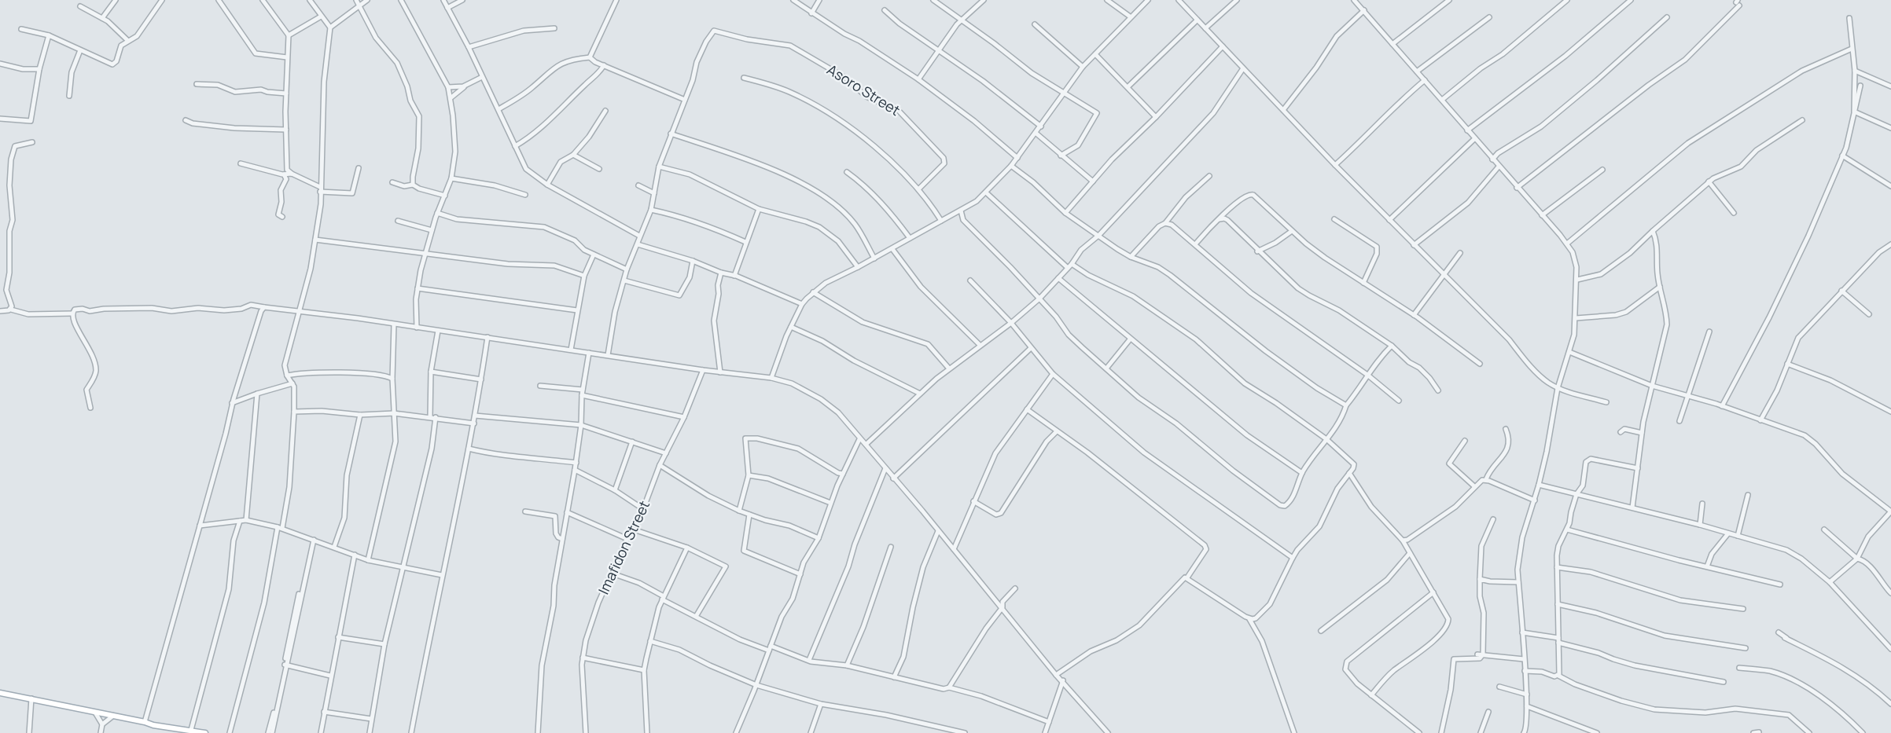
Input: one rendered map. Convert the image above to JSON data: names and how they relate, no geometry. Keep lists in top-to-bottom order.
{
  "streets": {
    "street": ["Asoro Street", "Imafidon Street"]
  }
}
